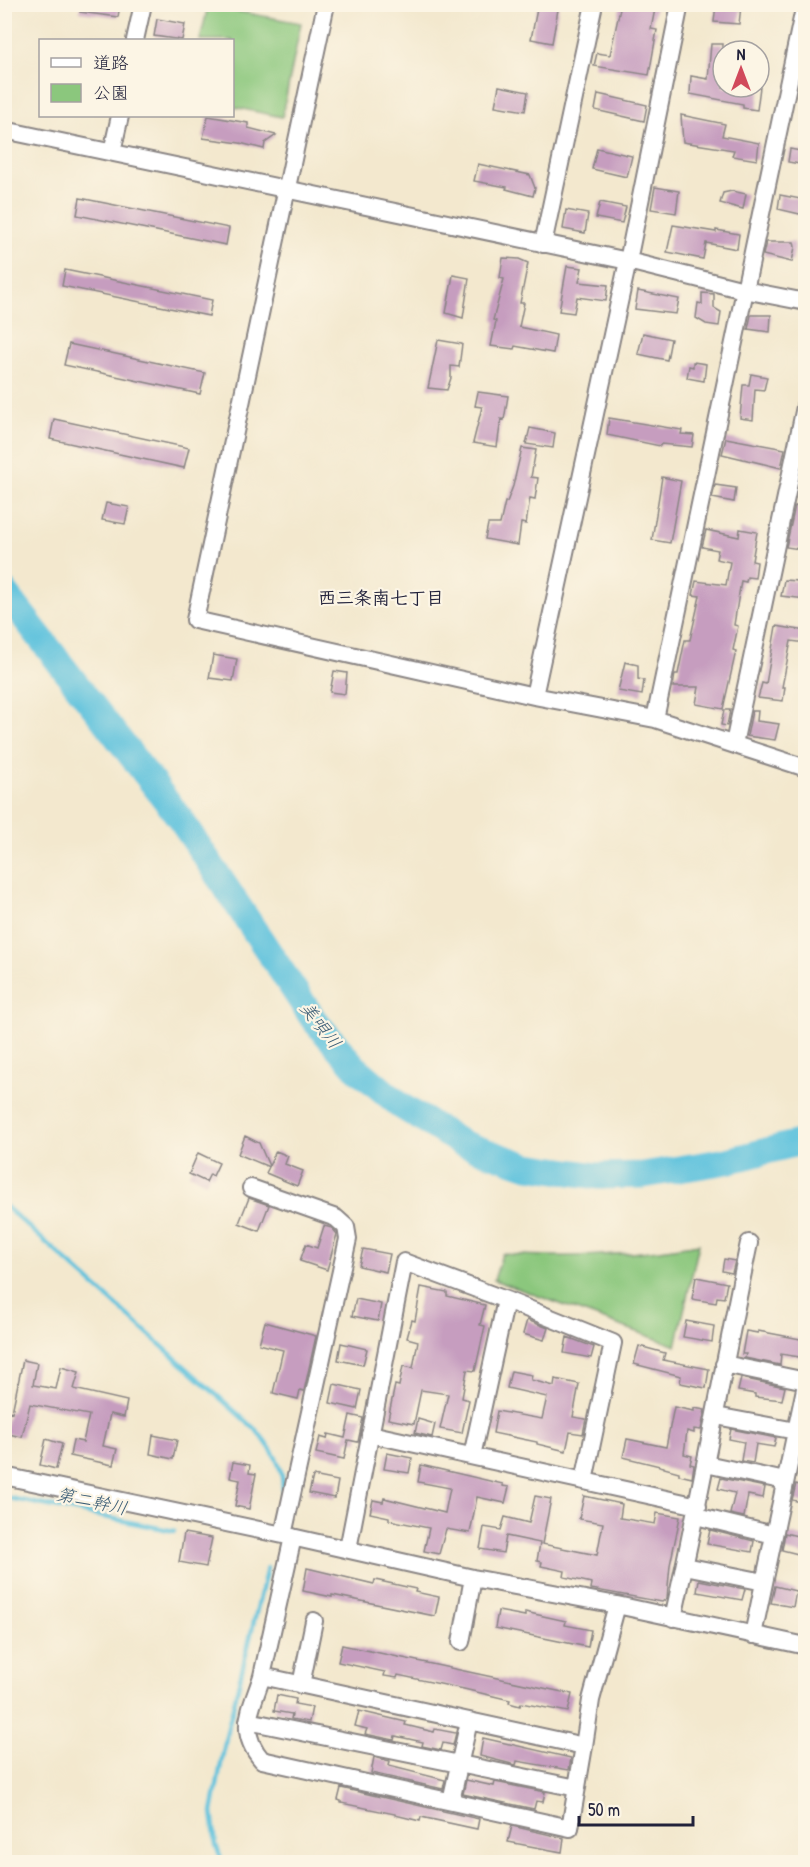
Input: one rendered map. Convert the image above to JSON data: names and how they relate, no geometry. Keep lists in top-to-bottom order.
{
  "districts": ["西三条南七丁目"],
  "water": ["美唄川", "第二幹川"],
  "legend": ["道路", "公園"],
  "scale_bar": "50 m",
  "north": "top"
}
